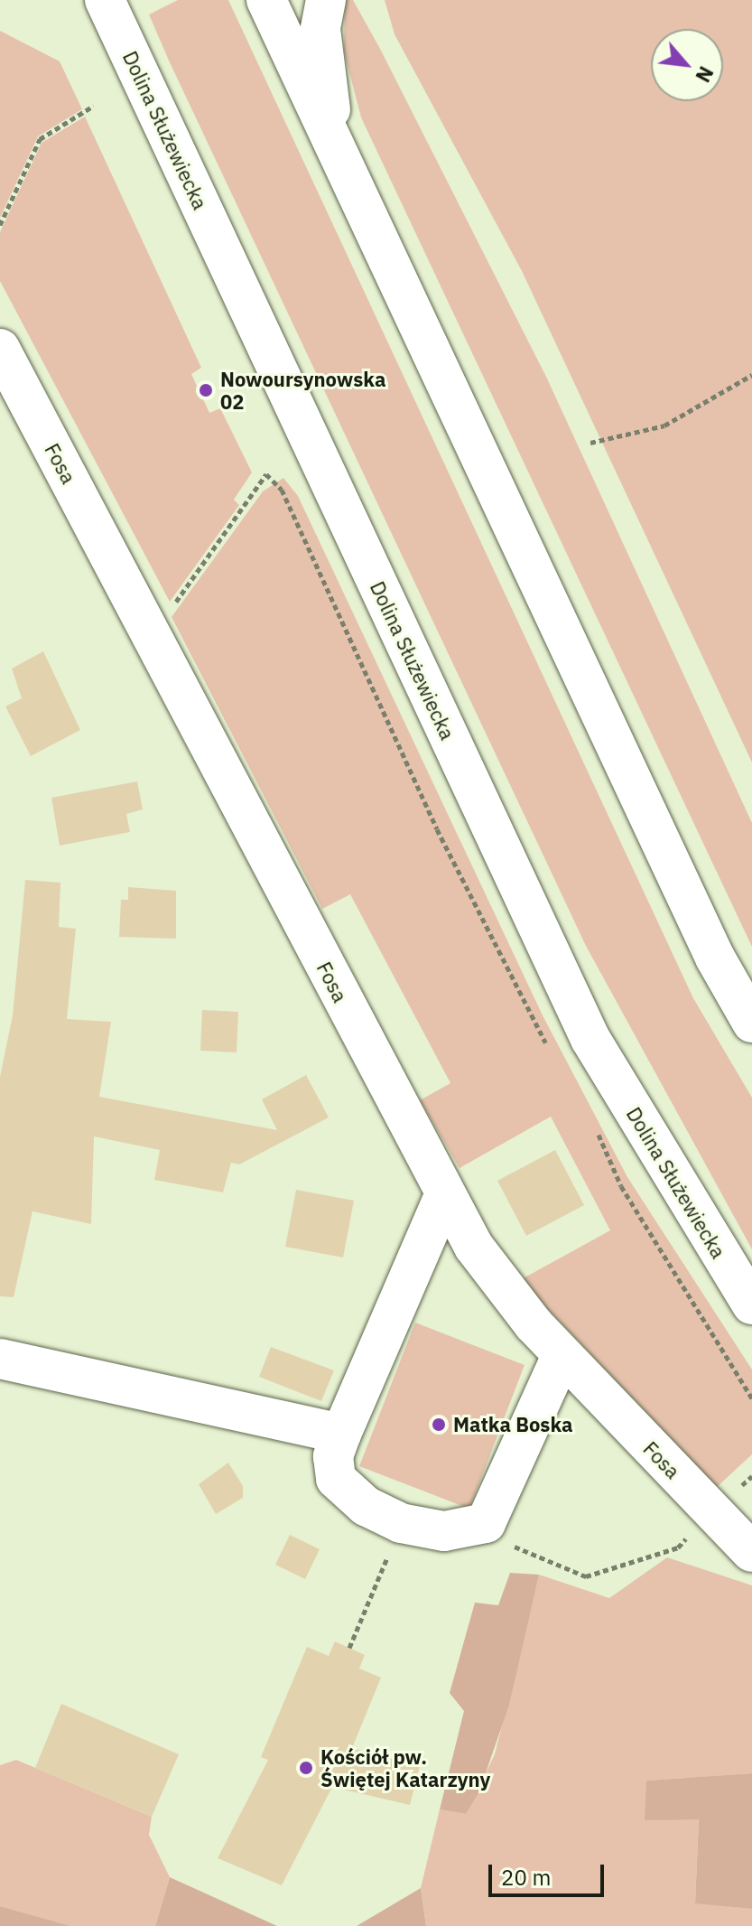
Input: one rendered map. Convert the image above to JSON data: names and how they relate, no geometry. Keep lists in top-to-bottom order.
{
  "streets": {
    "main road": ["Dolina Służewiecka", "Fosa"]
  },
  "places": ["Nowoursynowska 02", "Matka Boska", "Kościół pw. Świętej Katarzyny"],
  "scale_bar": "20 m",
  "north": "bottom right"
}
